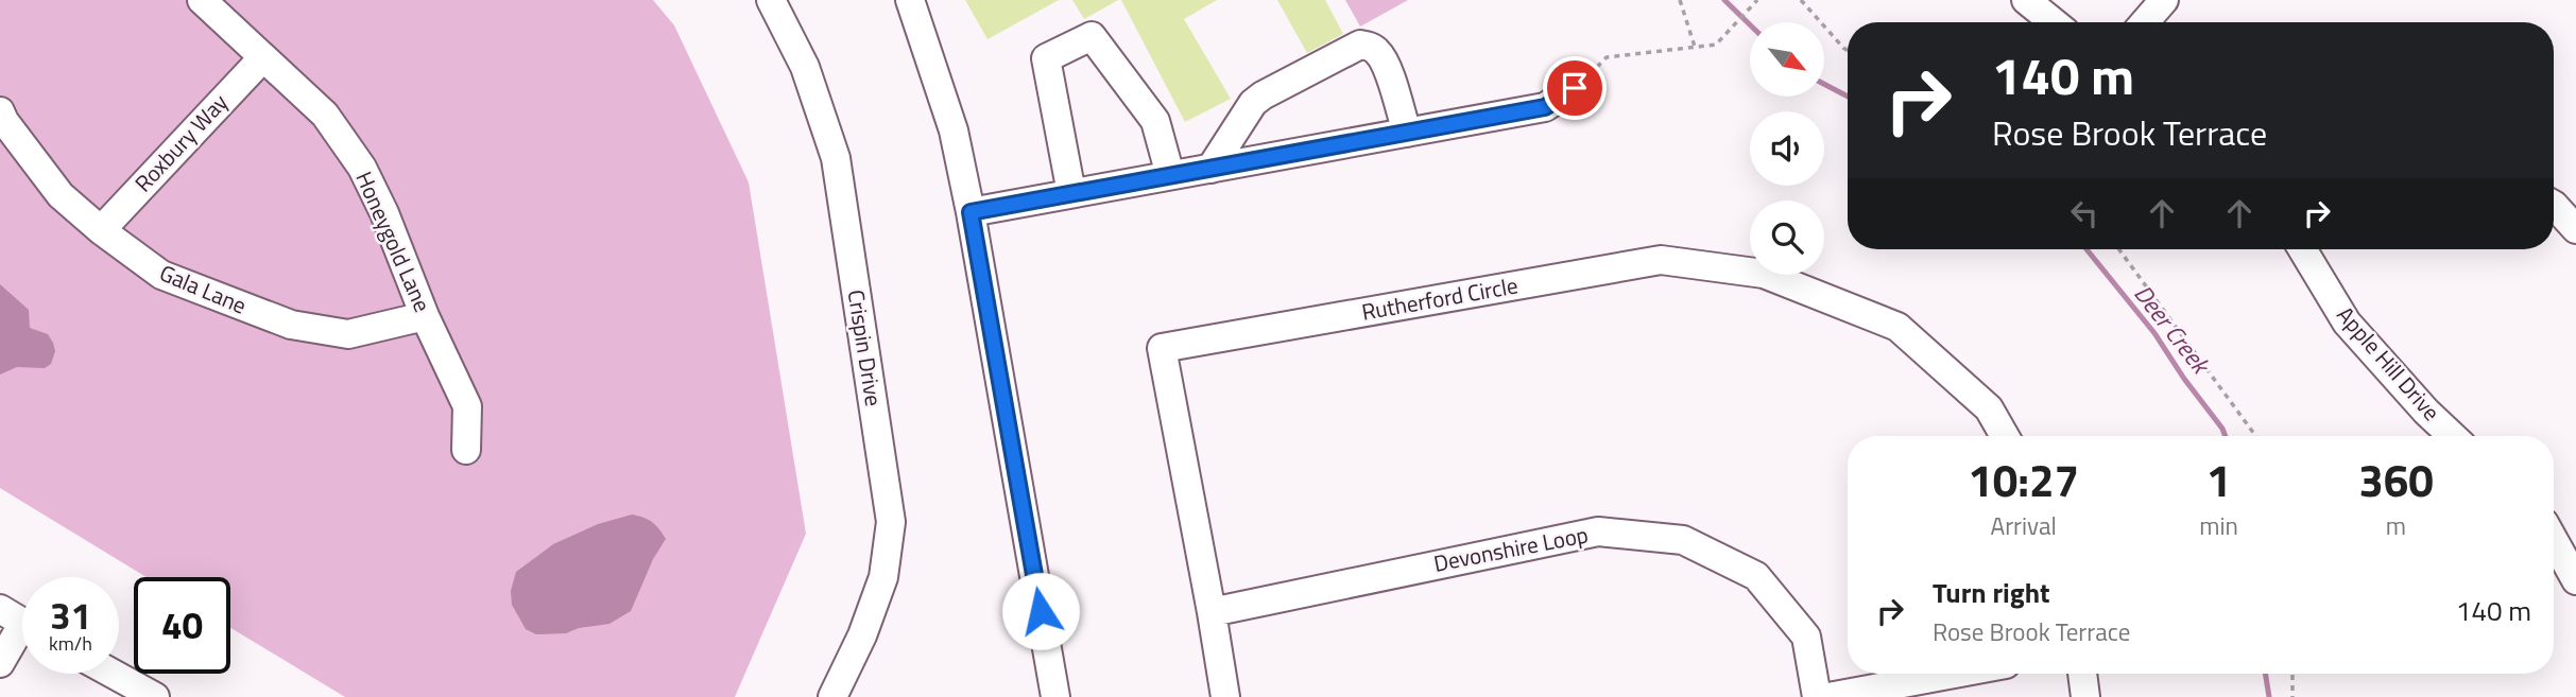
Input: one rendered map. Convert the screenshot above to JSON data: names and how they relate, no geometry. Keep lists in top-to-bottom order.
{
  "streets": {
    "street": [
      "Roxbury Way",
      "Honeygold Lane",
      "Gala Lane",
      "Rutherford Circle",
      "Crispin Drive",
      "Apple Hill Drive",
      "Devonshire Loop"
    ]
  },
  "crossings": [
    ["Roxbury Way", "Honeygold Lane"],
    ["Roxbury Way", "Gala Lane"],
    ["Honeygold Lane", "Gala Lane"],
    ["Rutherford Circle", "Devonshire Loop"]
  ],
  "water": ["Deer Creek"],
  "north": "bottom right",
  "page": {
    "turn": ["140 m", "Rose Brook Terrace"],
    "eta": [
      "10:27",
      "Arrival",
      "1",
      "min",
      "360",
      "m"
    ],
    "list": [
      {
        "name": "Turn right",
        "note": "Rose Brook Terrace",
        "value": "140 m"
      }
    ],
    "speed": "31 km/h",
    "limit": "40"
  }
}
